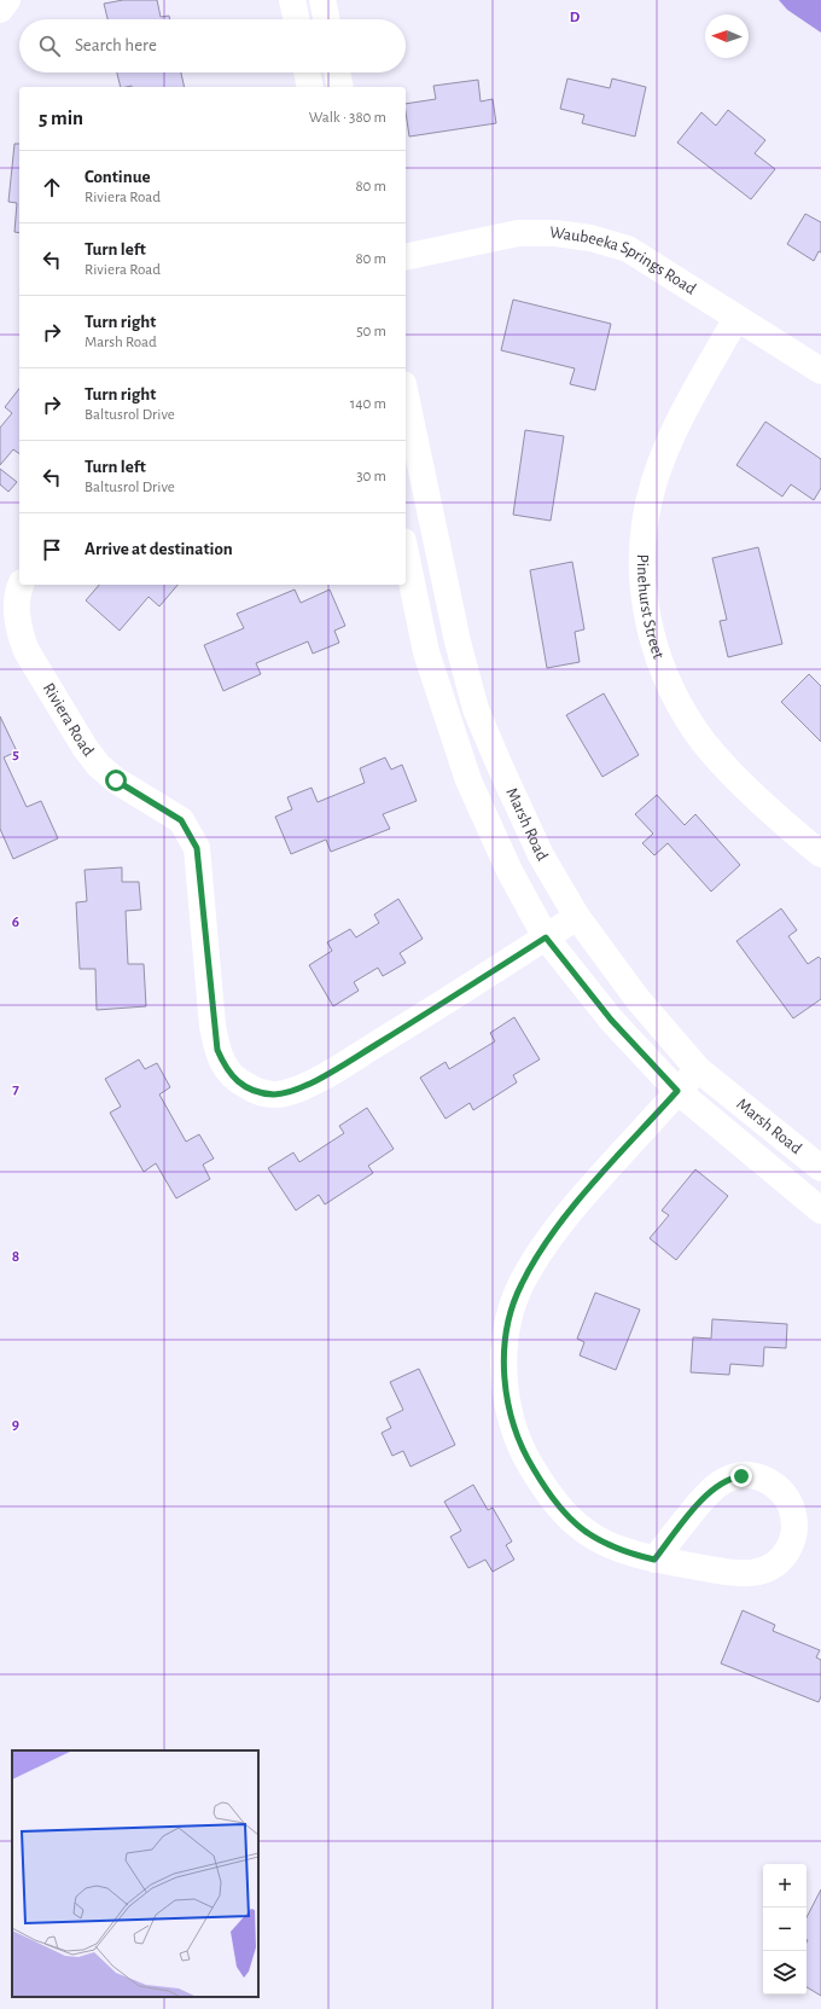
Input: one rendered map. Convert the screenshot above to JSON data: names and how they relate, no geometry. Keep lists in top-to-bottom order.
{
  "streets": {
    "street": [
      "Waubeeka Springs Road",
      "Pinehurst Street",
      "Riviera Road",
      "Marsh Road"
    ]
  },
  "crossings": [
    ["Waubeeka Springs Road", "Pinehurst Street"],
    ["Riviera Road", "Marsh Road"]
  ],
  "north": "left",
  "page": {
    "search": "Search here",
    "heading": ["5 min", "Walk · 380 m"],
    "list": [
      ["Continue", "Riviera Road", "80 m"],
      ["Turn left", "Riviera Road", "80 m"],
      ["Turn right", "Marsh Road", "50 m"],
      ["Turn right", "Baltusrol Drive", "140 m"],
      ["Turn left", "Baltusrol Drive", "30 m"],
      "Arrive at destination"
    ],
    "map_buttons": ["+", "−"]
  },
  "grid": {
    "columns": ["D"],
    "rows": [
      "5",
      "6",
      "7",
      "8",
      "9"
    ]
  }
}
